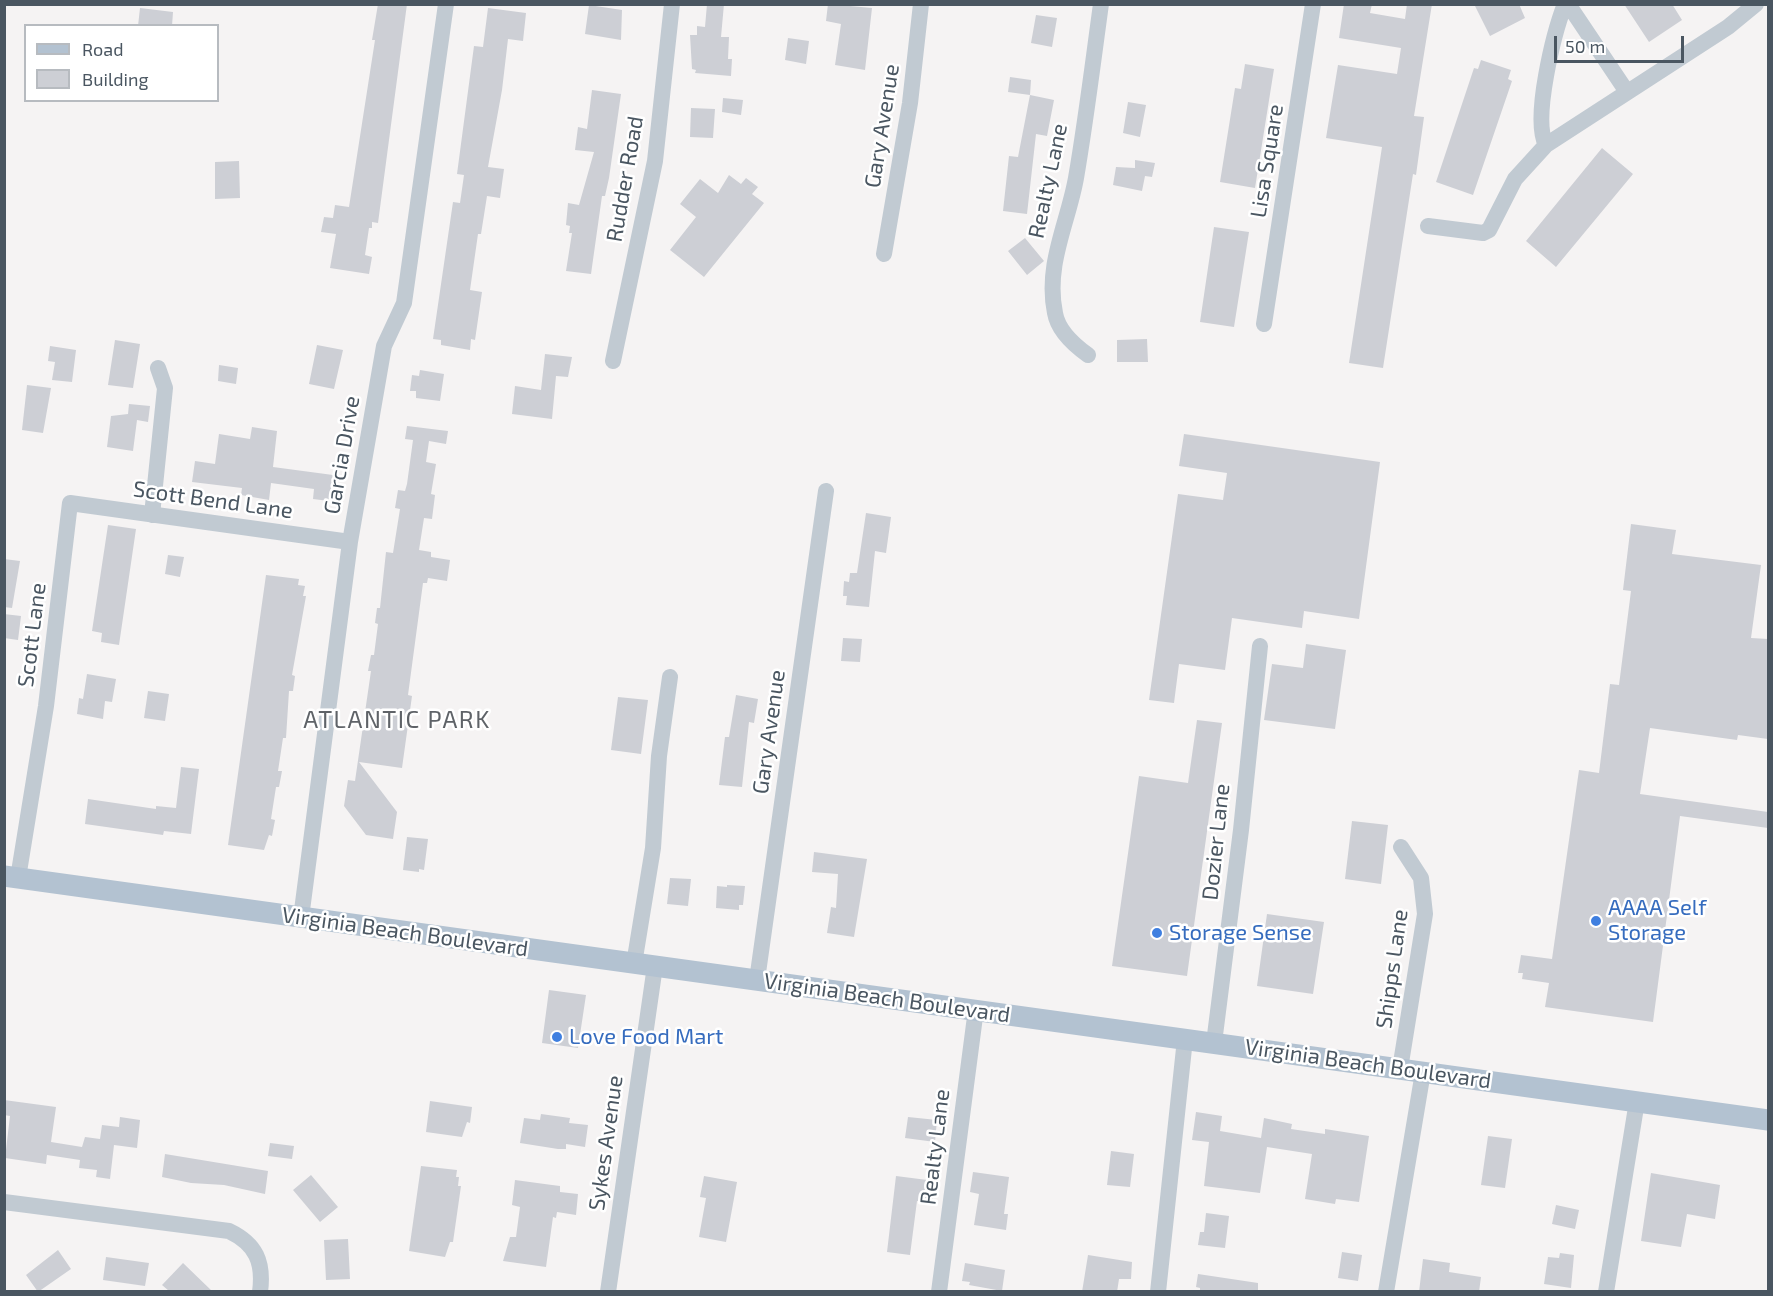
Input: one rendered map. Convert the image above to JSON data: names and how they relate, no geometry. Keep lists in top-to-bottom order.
{
  "streets": {
    "main road": ["Virginia Beach Boulevard"],
    "street": [
      "Gary Avenue",
      "Lisa Square",
      "Rudder Road",
      "Realty Lane",
      "Garcia Drive",
      "Scott Bend Lane",
      "Scott Lane",
      "Dozier Lane",
      "Shipps Lane",
      "Sykes Avenue"
    ]
  },
  "crossings": [
    ["Gary Avenue", "Virginia Beach Boulevard"],
    ["Realty Lane", "Virginia Beach Boulevard"],
    ["Garcia Drive", "Scott Bend Lane"],
    ["Garcia Drive", "Virginia Beach Boulevard"],
    ["Scott Bend Lane", "Scott Lane"],
    ["Scott Lane", "Virginia Beach Boulevard"],
    ["Dozier Lane", "Virginia Beach Boulevard"],
    ["Virginia Beach Boulevard", "Shipps Lane"],
    ["Virginia Beach Boulevard", "Sykes Avenue"]
  ],
  "districts": ["ATLANTIC PARK"],
  "places": ["AAAA Self Storage", "Storage Sense", "Love Food Mart"],
  "legend": ["Road", "Building"],
  "scale_bar": "50 m"
}
